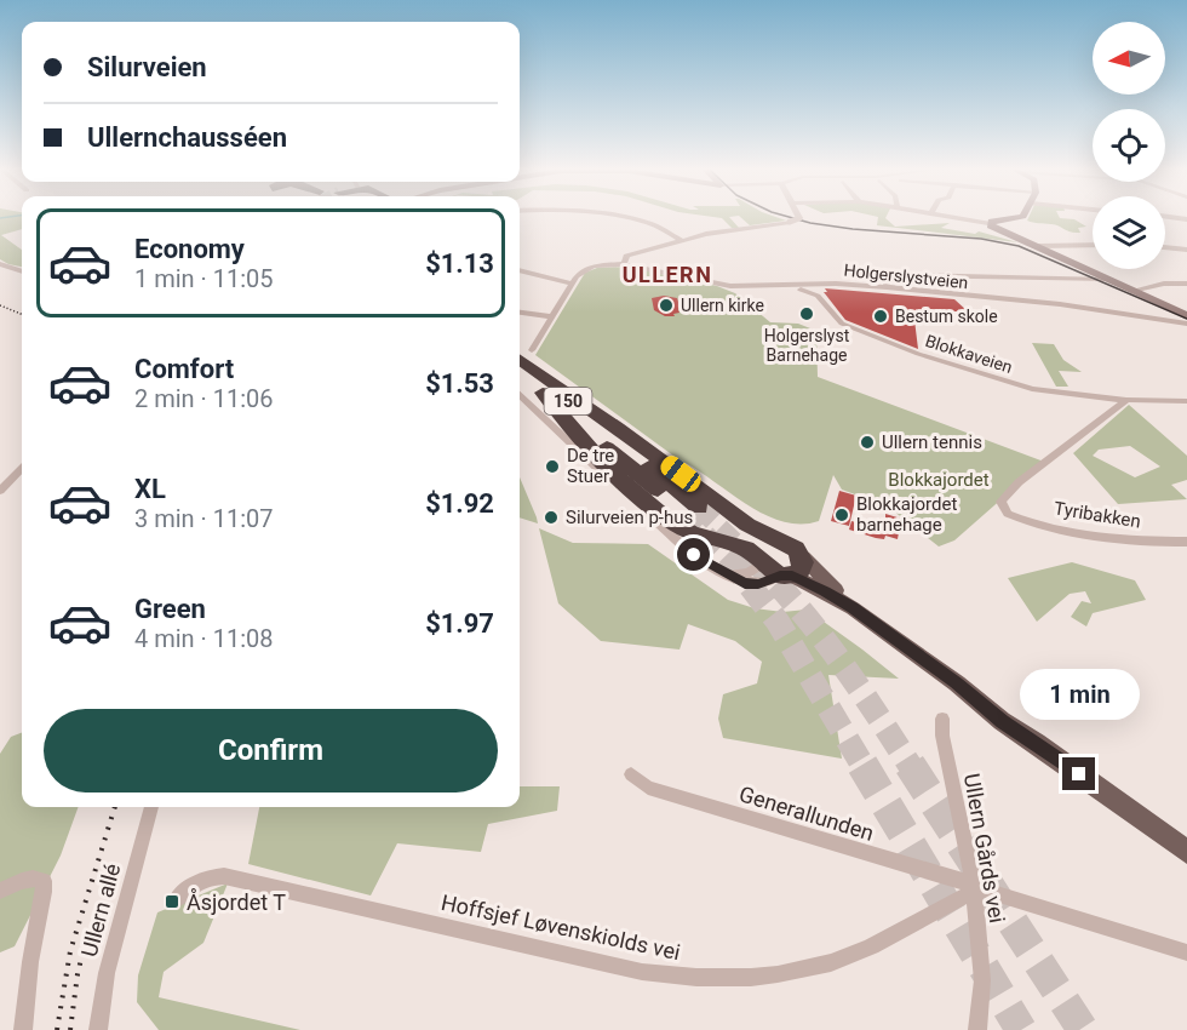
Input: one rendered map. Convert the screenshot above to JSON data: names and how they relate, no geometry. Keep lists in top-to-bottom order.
{
  "streets": {
    "highway": ["150"],
    "street": [
      "Holgerslystveien",
      "Blokkaveien",
      "Tyribakken",
      "Generallunden",
      "Ullern Gårds vei",
      "Ullern allé",
      "Hoffsjef Løvenskiolds vei"
    ]
  },
  "crossings": [
    ["Holgerslystveien", "Blokkaveien"],
    ["Blokkaveien", "Tyribakken"],
    ["Generallunden", "Ullern Gårds vei"],
    ["Generallunden", "Hoffsjef Løvenskiolds vei"],
    ["Ullern Gårds vei", "Hoffsjef Løvenskiolds vei"]
  ],
  "districts": ["ULLERN"],
  "parks": ["Blokkajordet"],
  "places": {
    "other": [
      "Ullern kirke",
      "Holgerslyst Barnehage",
      "Bestum skole",
      "Ullern tennis",
      "De tre Stuer",
      "Blokkajordet barnehage",
      "Silurveien p-hus"
    ],
    "transit": ["Åsjordet T"]
  },
  "north": "left",
  "page": {
    "banner": ["Silurveien", "Ullernchausséen"],
    "list": [
      {
        "name": "Economy",
        "note": "1 min · 11:05",
        "value": "$1.13"
      },
      {
        "name": "Comfort",
        "note": "2 min · 11:06",
        "value": "$1.53"
      },
      {
        "name": "XL",
        "note": "3 min · 11:07",
        "value": "$1.92"
      },
      {
        "name": "Green",
        "note": "4 min · 11:08",
        "value": "$1.97"
      }
    ],
    "bubble": "1 min",
    "buttons": "Confirm"
  }
}
